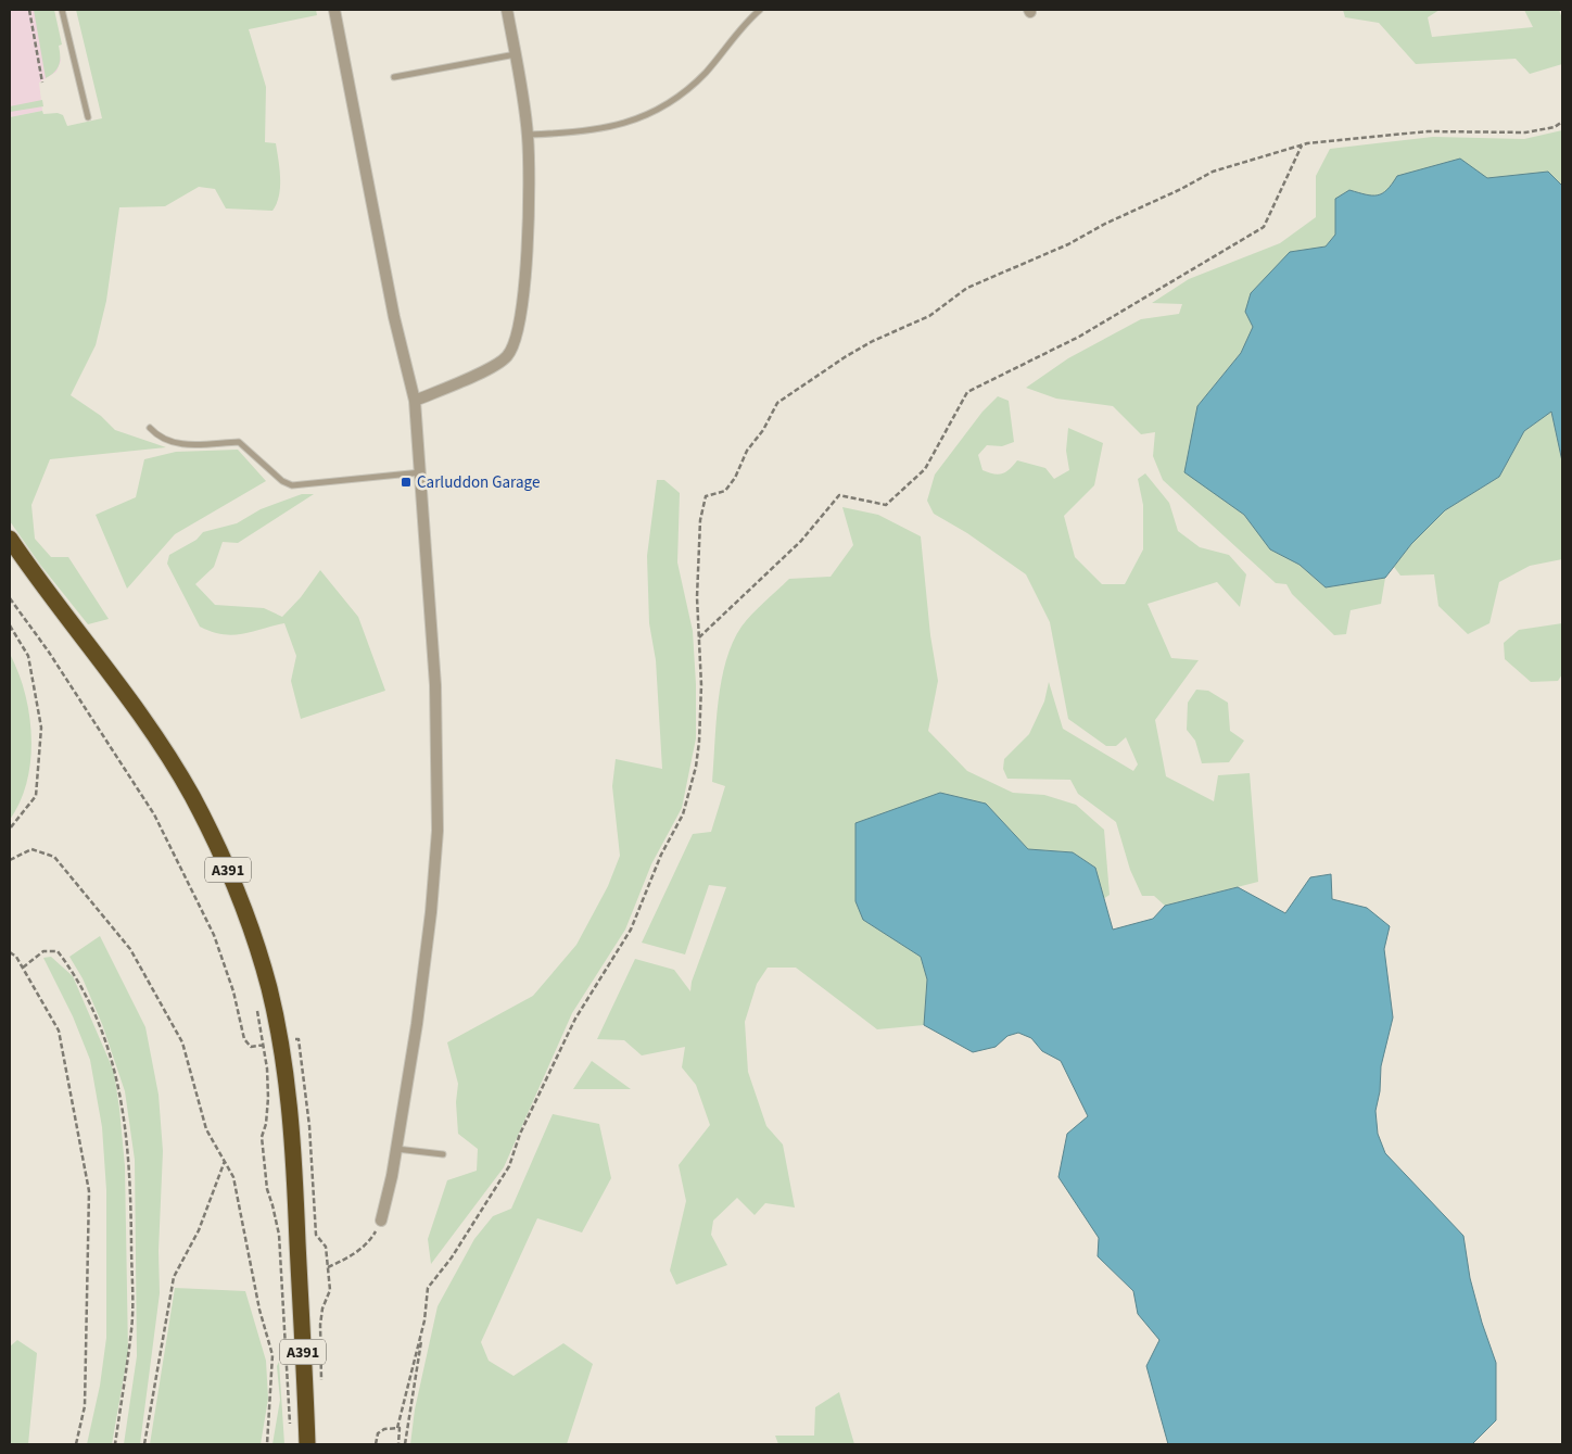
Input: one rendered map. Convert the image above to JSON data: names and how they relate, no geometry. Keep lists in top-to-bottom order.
{
  "streets": {
    "highway": ["A391"]
  },
  "places": {
    "transit": ["Carluddon Garage"]
  }
}
